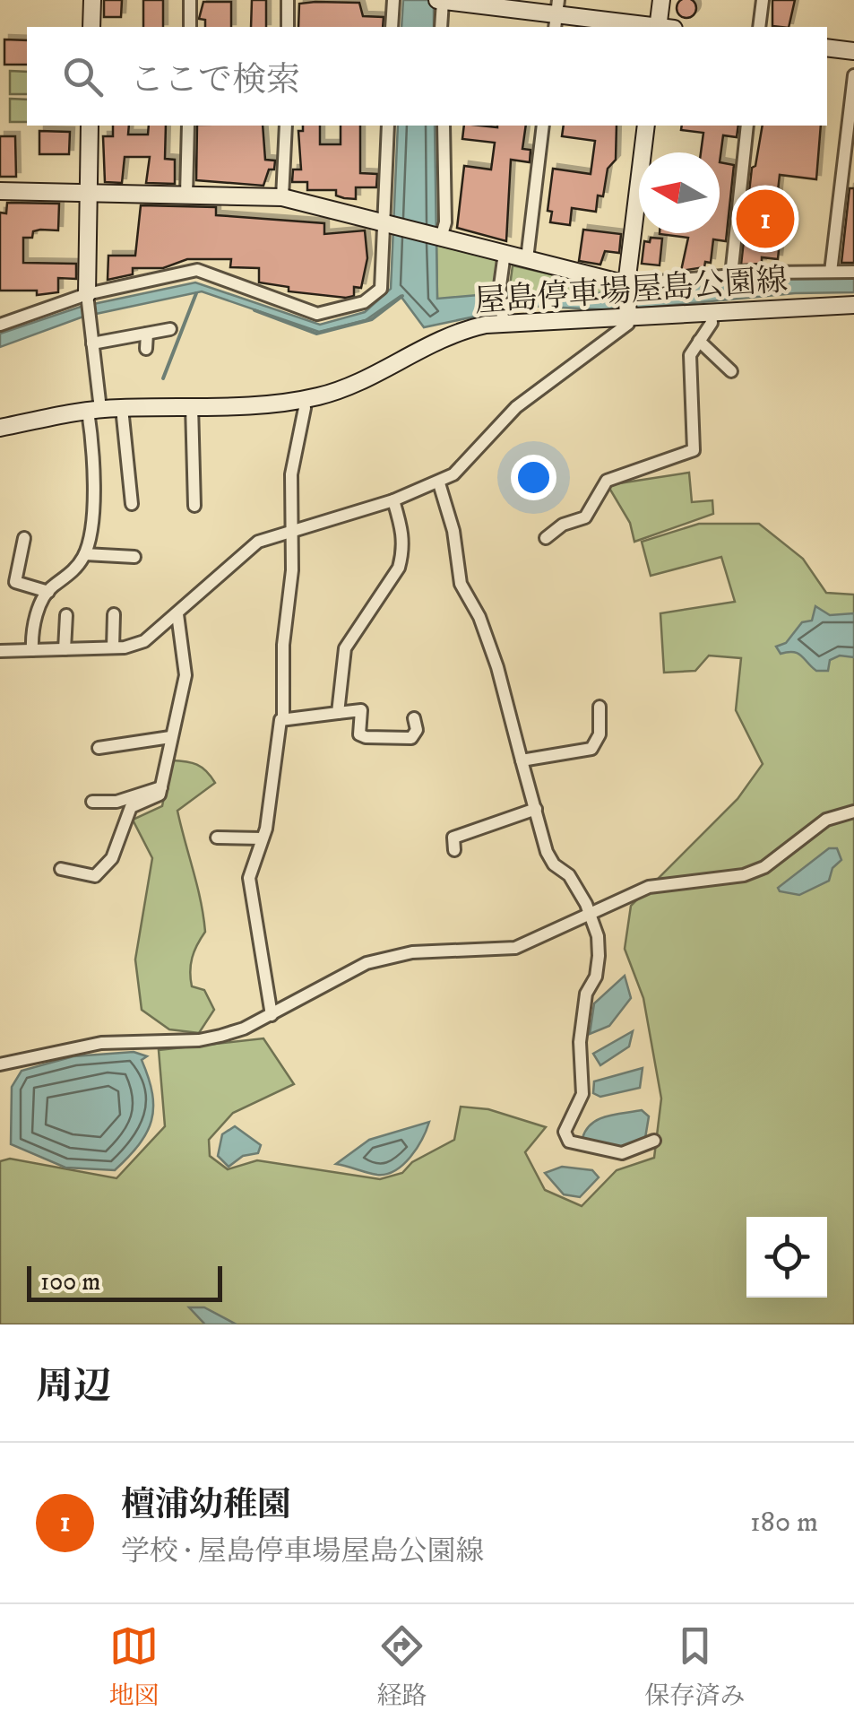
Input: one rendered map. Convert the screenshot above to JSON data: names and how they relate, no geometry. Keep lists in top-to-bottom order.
{
  "streets": {
    "street": ["屋島停車場屋島公園線"]
  },
  "scale_bar": "100 m",
  "north": "left",
  "page": {
    "search": "ここで検索",
    "pins": "1",
    "scale": "100 m",
    "heading": "周辺",
    "list": [
      {
        "mark": "1",
        "name": "檀浦幼稚園",
        "note": "学校 · 屋島停車場屋島公園線",
        "value": "180 m"
      }
    ],
    "nav": ["地図", "経路", "保存済み"]
  }
}
